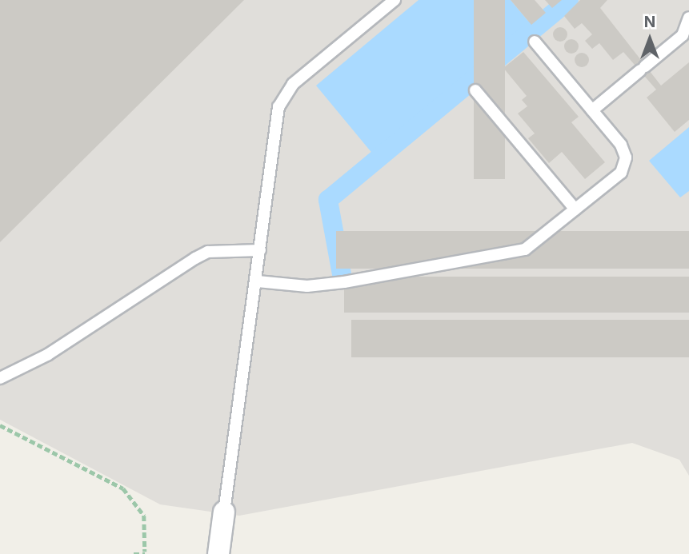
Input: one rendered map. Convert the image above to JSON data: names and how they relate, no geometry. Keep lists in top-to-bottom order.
{
  "north": "top"
}
